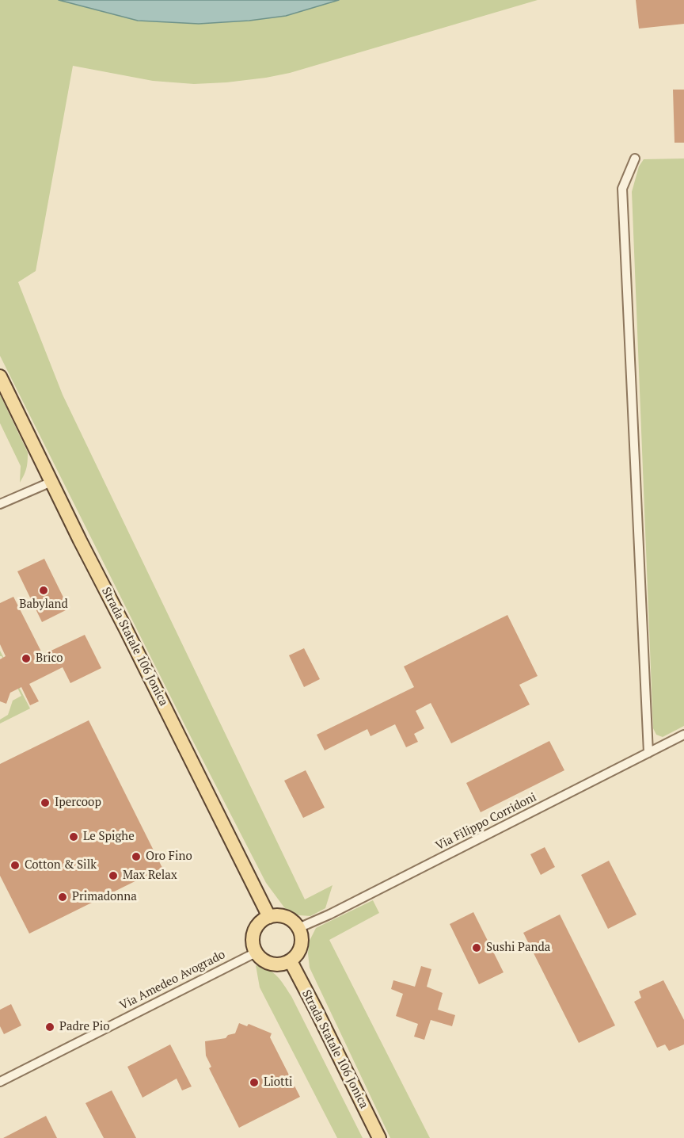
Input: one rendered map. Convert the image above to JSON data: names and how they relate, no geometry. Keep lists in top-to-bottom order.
{
  "streets": {
    "main road": ["Strada Statale 106 Jonica"],
    "street": ["Via Filippo Corridoni", "Via Amedeo Avogrado"]
  },
  "crossings": [
    ["Strada Statale 106 Jonica", "Via Filippo Corridoni"],
    ["Strada Statale 106 Jonica", "Via Amedeo Avogrado"],
    ["Via Filippo Corridoni", "Via Amedeo Avogrado"]
  ],
  "places": [
    "Babyland",
    "Brico",
    "Ipercoop",
    "Le Spighe",
    "Oro Fino",
    "Cotton & Silk",
    "Max Relax",
    "Primadonna",
    "Sushi Panda",
    "Padre Pio",
    "Liotti"
  ]
}
